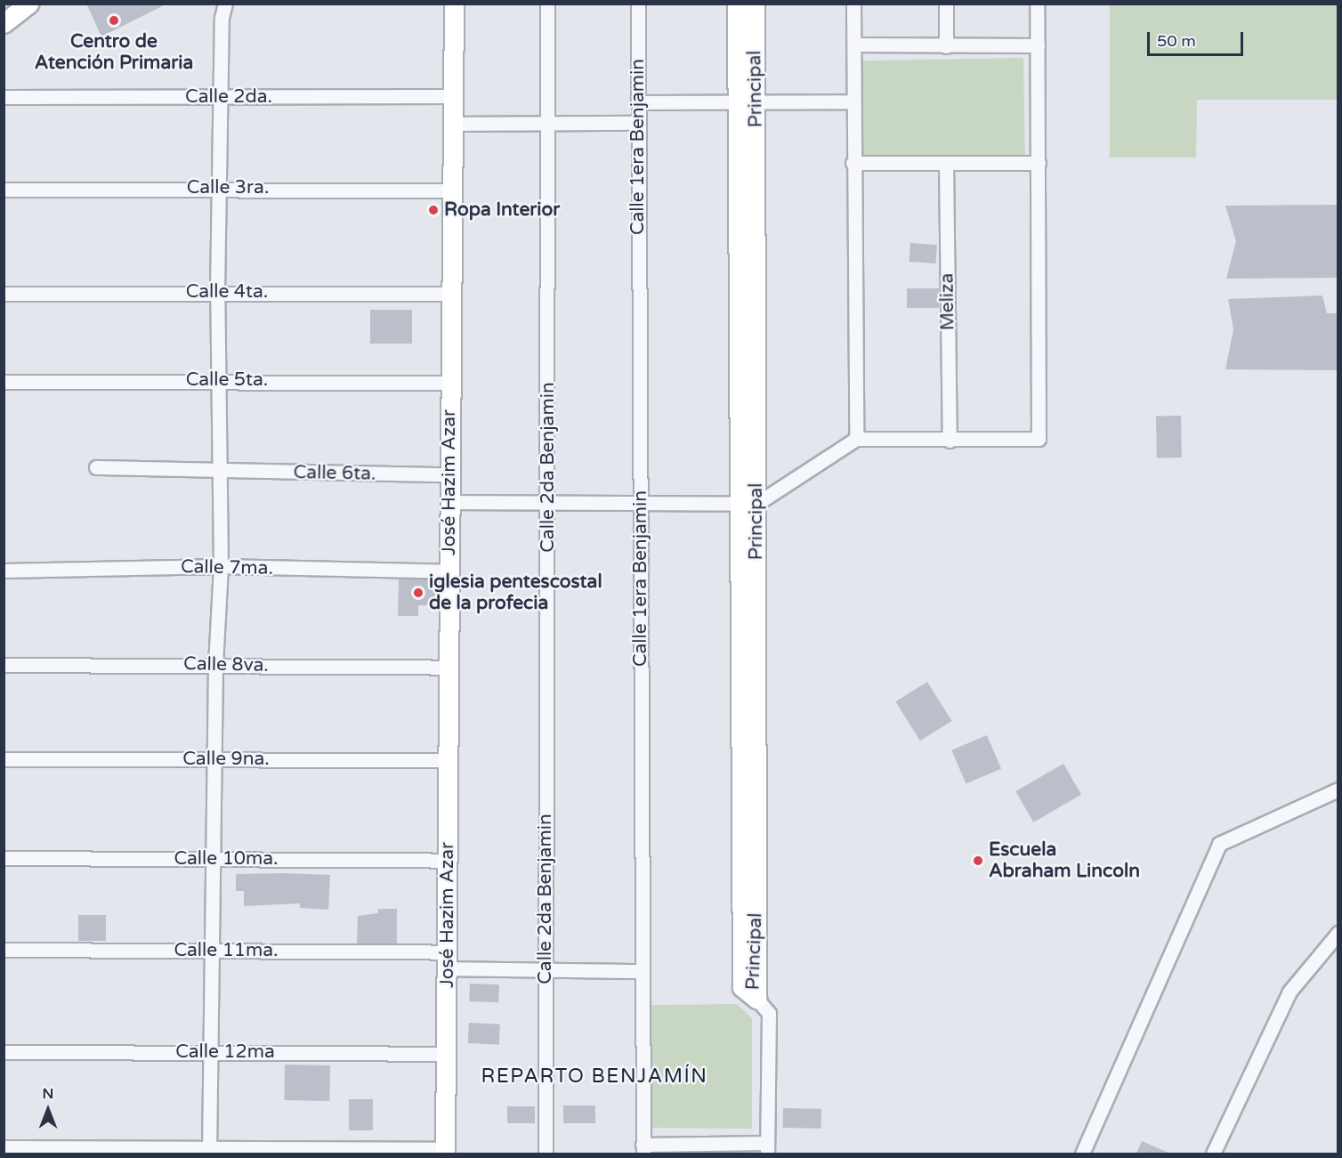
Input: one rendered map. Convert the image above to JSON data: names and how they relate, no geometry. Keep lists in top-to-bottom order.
{
  "streets": {
    "street": [
      "Principal",
      "Calle 2da.",
      "Calle 1era Benjamin",
      "Calle 3ra.",
      "Calle 4ta.",
      "Meliza",
      "Calle 5ta.",
      "Calle 2da Benjamin",
      "Calle 6ta.",
      "José Hazim Azar",
      "Calle 7ma.",
      "Calle 8va.",
      "Calle 9na.",
      "Calle 10ma.",
      "Calle 11ma.",
      "Calle 12ma"
    ]
  },
  "crossings": [
    ["Calle 2da.", "José Hazim Azar"],
    ["Calle 1era Benjamin", "Calle 11ma."],
    ["Calle 3ra.", "José Hazim Azar"],
    ["Calle 4ta.", "José Hazim Azar"],
    ["Calle 5ta.", "José Hazim Azar"],
    ["Calle 2da Benjamin", "Calle 11ma."],
    ["Calle 6ta.", "José Hazim Azar"],
    ["José Hazim Azar", "Calle 7ma."],
    ["José Hazim Azar", "Calle 8va."],
    ["José Hazim Azar", "Calle 9na."],
    ["José Hazim Azar", "Calle 10ma."],
    ["José Hazim Azar", "Calle 11ma."],
    ["José Hazim Azar", "Calle 12ma"]
  ],
  "districts": ["REPARTO BENJAMÍN"],
  "places": [
    "Centro de Atención Primaria",
    "Ropa Interior",
    "iglesia pentescostal de la profecia",
    "Escuela Abraham Lincoln"
  ],
  "scale_bar": "50 m",
  "north": "top"
}
